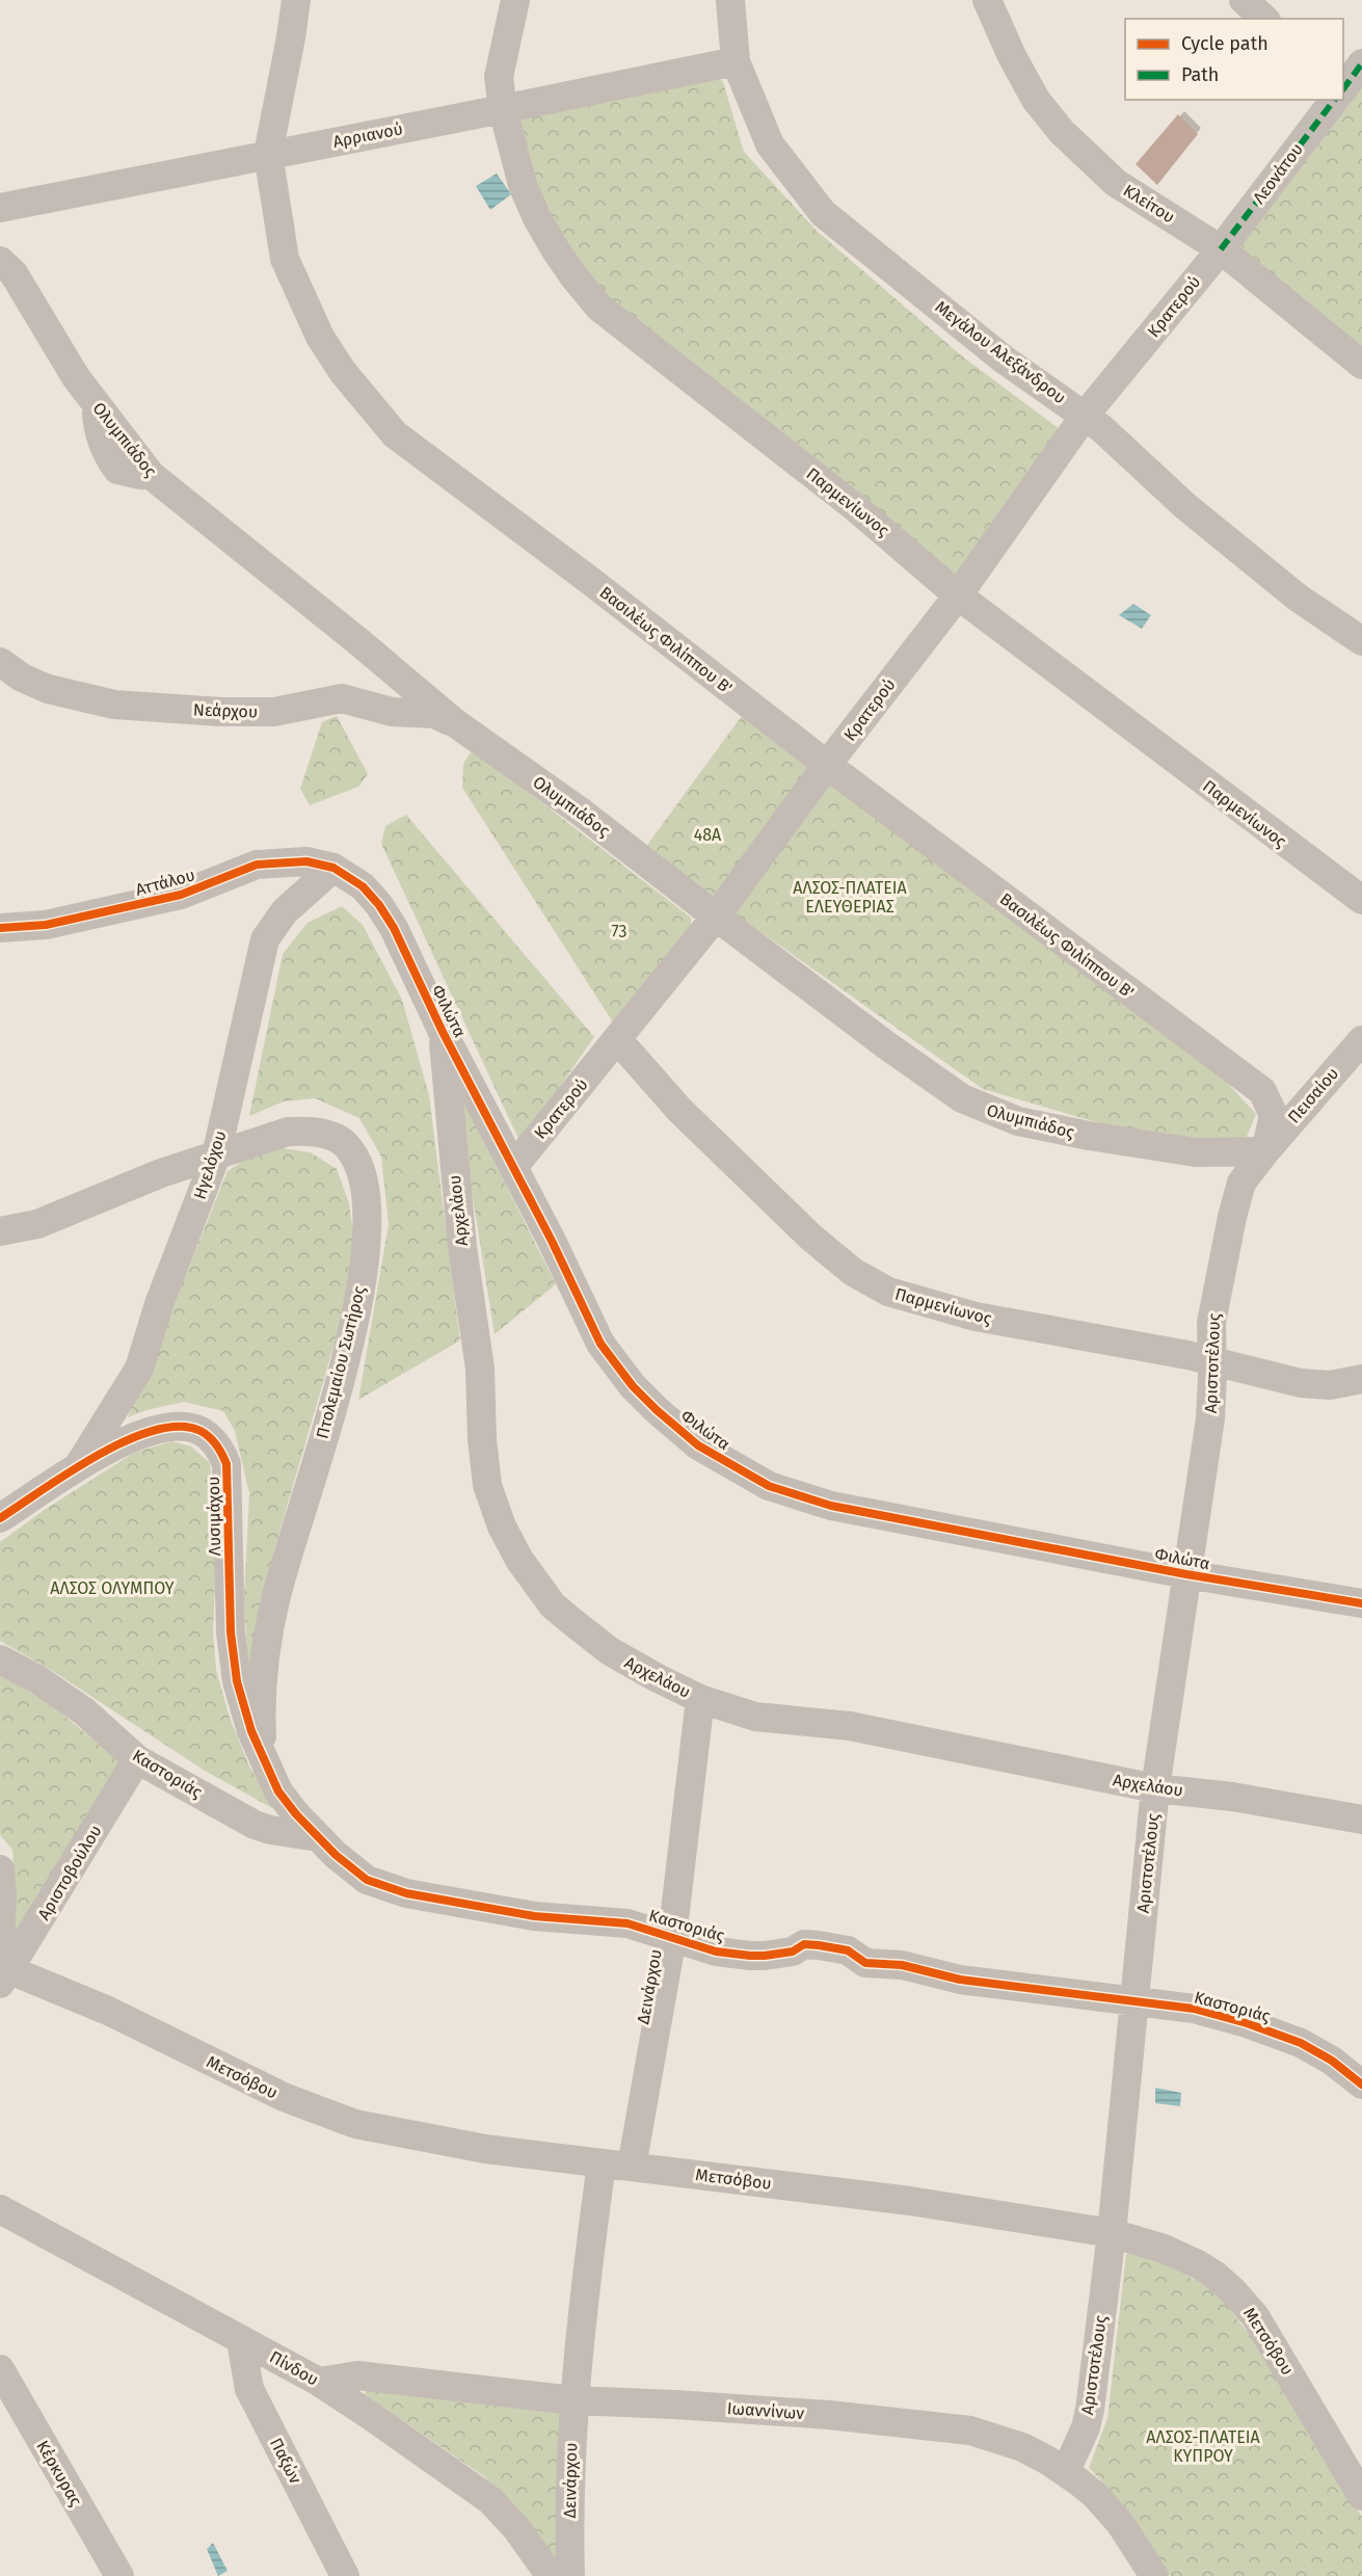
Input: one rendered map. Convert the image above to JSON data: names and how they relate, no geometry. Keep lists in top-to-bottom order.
{
  "streets": {
    "street": [
      "Αρριανού",
      "Λεονάτου",
      "Κλείτου",
      "Κρατερού",
      "Μεγάλου Αλεξάνδρου",
      "Ολυμπιάδος",
      "Παρμενίωνος",
      "Βασιλέως Φιλίππου Β'",
      "Νεάρχου",
      "Αττάλου",
      "Φιλώτα",
      "Πεισαίου",
      "Ηγελόχου",
      "Αρχελάου",
      "Πτολεμαίου Σωτήρος",
      "Αριστοτέλους",
      "Λυσιμάχου",
      "Καστοριάς",
      "Αριστοβούλου",
      "Δεινάρχου",
      "Μετσόβου",
      "Πίνδου",
      "Ιωαννίνων",
      "Παξών",
      "Κέρκυρας"
    ]
  },
  "crossings": [
    ["Αρριανού", "Μεγάλου Αλεξάνδρου"],
    ["Αρριανού", "Παρμενίωνος"],
    ["Αρριανού", "Βασιλέως Φιλίππου Β'"],
    ["Λεονάτου", "Κλείτου"],
    ["Λεονάτου", "Κρατερού"],
    ["Κλείτου", "Κρατερού"],
    ["Κρατερού", "Μεγάλου Αλεξάνδρου"],
    ["Κρατερού", "Ολυμπιάδος"],
    ["Κρατερού", "Παρμενίωνος"],
    ["Κρατερού", "Βασιλέως Φιλίππου Β'"],
    ["Κρατερού", "Φιλώτα"],
    ["Ολυμπιάδος", "Βασιλέως Φιλίππου Β'"],
    ["Ολυμπιάδος", "Νεάρχου"],
    ["Ολυμπιάδος", "Πεισαίου"],
    ["Ολυμπιάδος", "Αριστοτέλους"],
    ["Παρμενίωνος", "Αριστοτέλους"],
    ["Βασιλέως Φιλίππου Β'", "Πεισαίου"],
    ["Βασιλέως Φιλίππου Β'", "Αριστοτέλους"],
    ["Αττάλου", "Φιλώτα"],
    ["Αττάλου", "Ηγελόχου"],
    ["Φιλώτα", "Ηγελόχου"],
    ["Φιλώτα", "Αρχελάου"],
    ["Φιλώτα", "Αριστοτέλους"],
    ["Πεισαίου", "Αριστοτέλους"],
    ["Ηγελόχου", "Πτολεμαίου Σωτήρος"],
    ["Ηγελόχου", "Λυσιμάχου"],
    ["Αρχελάου", "Αριστοτέλους"],
    ["Αρχελάου", "Δεινάρχου"],
    ["Πτολεμαίου Σωτήρος", "Λυσιμάχου"],
    ["Πτολεμαίου Σωτήρος", "Καστοριάς"],
    ["Αριστοτέλους", "Καστοριάς"],
    ["Αριστοτέλους", "Μετσόβου"],
    ["Αριστοτέλους", "Ιωαννίνων"],
    ["Λυσιμάχου", "Καστοριάς"],
    ["Καστοριάς", "Αριστοβούλου"],
    ["Καστοριάς", "Δεινάρχου"],
    ["Αριστοβούλου", "Μετσόβου"],
    ["Δεινάρχου", "Μετσόβου"],
    ["Δεινάρχου", "Ιωαννίνων"],
    ["Πίνδου", "Ιωαννίνων"],
    ["Πίνδου", "Παξών"]
  ],
  "parks": [
    "48Α",
    "ΑΛΣΟΣ-ΠΛΑΤΕΙΑ ΕΛΕΥΘΕΡΙΑΣ",
    "73",
    "ΑΛΣΟΣ ΟΛΥΜΠΟΥ",
    "ΑΛΣΟΣ-ΠΛΑΤΕΙΑ ΚΥΠΡΟΥ"
  ],
  "legend": ["Cycle path", "Path"]
}
